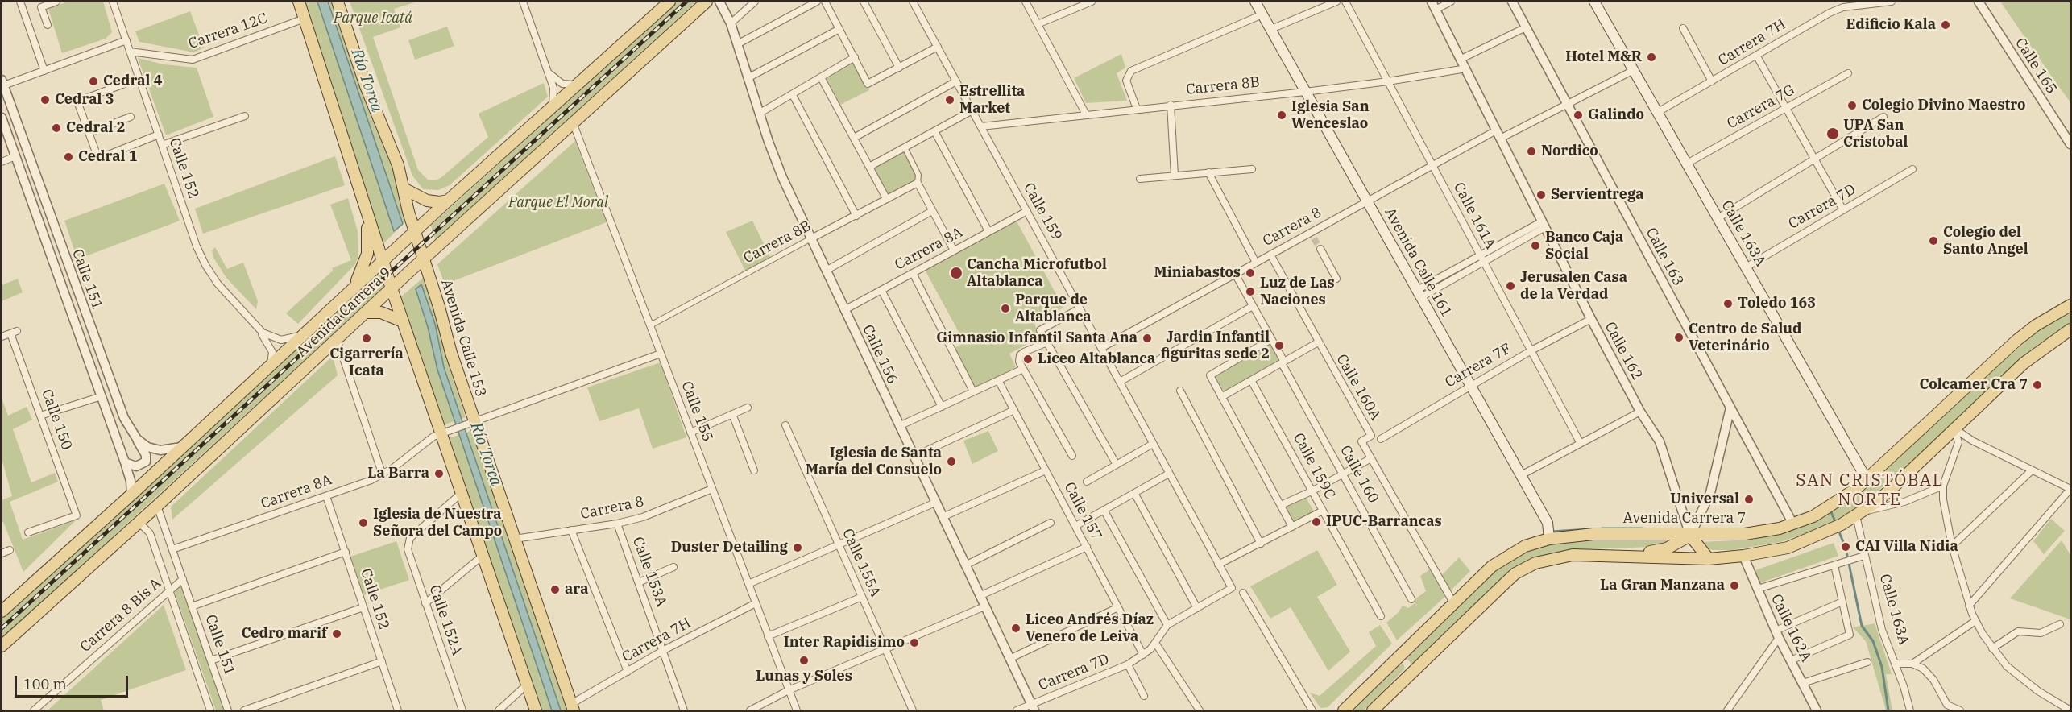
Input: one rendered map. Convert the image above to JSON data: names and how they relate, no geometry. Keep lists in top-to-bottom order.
{
  "streets": {
    "main road": [
      "Calle 163A",
      "Avenida Calle 161",
      "Avenida Carrera 9",
      "Avenida Calle 153",
      "Avenida Carrera 7"
    ],
    "street": [
      "Carrera 12C",
      "Carrera 7H",
      "Calle 165",
      "Carrera 8B",
      "Carrera 7G",
      "Calle 152",
      "Carrera 7D",
      "Calle 159",
      "Calle 161A",
      "Carrera 8",
      "Carrera 8A",
      "Calle 163",
      "Calle 151",
      "Calle 162",
      "Calle 156",
      "Carrera 7F",
      "Calle 160A",
      "Calle 155",
      "Calle 150",
      "Calle 159C",
      "Calle 160",
      "Calle 157",
      "Calle 155A",
      "Calle 153A",
      "Carrera 8 Bis A",
      "Calle 152A",
      "Calle 162A"
    ]
  },
  "crossings": [
    ["Carrera 12C", "Calle 152"],
    ["Carrera 7H", "Calle 163A"],
    ["Carrera 7H", "Avenida Calle 153"],
    ["Carrera 7H", "Calle 155"],
    ["Carrera 7H", "Calle 153A"],
    ["Carrera 8B", "Calle 159"],
    ["Carrera 8B", "Calle 161A"],
    ["Carrera 8B", "Avenida Calle 161"],
    ["Carrera 8B", "Calle 162"],
    ["Carrera 8B", "Calle 156"],
    ["Carrera 8B", "Calle 155"],
    ["Carrera 7G", "Calle 163A"],
    ["Calle 152", "Carrera 8A"],
    ["Calle 152", "Avenida Carrera 9"],
    ["Carrera 7D", "Calle 159"],
    ["Carrera 7D", "Calle 163A"],
    ["Carrera 7D", "Calle 156"],
    ["Carrera 7D", "Calle 157"],
    ["Calle 159", "Carrera 8"],
    ["Calle 159", "Carrera 8A"],
    ["Calle 161A", "Carrera 8"],
    ["Calle 161A", "Carrera 7F"],
    ["Carrera 8", "Calle 163A"],
    ["Carrera 8", "Calle 163"],
    ["Carrera 8", "Avenida Calle 161"],
    ["Carrera 8", "Avenida Calle 153"],
    ["Carrera 8", "Calle 162"],
    ["Carrera 8", "Calle 160A"],
    ["Carrera 8", "Calle 155"],
    ["Carrera 8", "Calle 160"],
    ["Carrera 8", "Calle 153A"],
    ["Calle 163A", "Avenida Carrera 7"],
    ["Carrera 8A", "Calle 151"],
    ["Carrera 8A", "Avenida Calle 153"],
    ["Carrera 8A", "Calle 156"],
    ["Carrera 8A", "Calle 155"],
    ["Calle 163", "Avenida Carrera 7"],
    ["Avenida Calle 161", "Carrera 7F"],
    ["Avenida Calle 161", "Avenida Carrera 7"],
    ["Calle 151", "Avenida Carrera 9"],
    ["Calle 151", "Carrera 8 Bis A"],
    ["Avenida Carrera 9", "Avenida Calle 153"],
    ["Avenida Carrera 9", "Calle 155"],
    ["Calle 162", "Carrera 7F"],
    ["Calle 162", "Avenida Carrera 7"],
    ["Calle 160A", "Avenida Carrera 7"]
  ],
  "districts": ["SAN CRISTÓBAL NORTE"],
  "water": ["Río Torca"],
  "parks": ["Parque Icatá", "Parque El Moral"],
  "places": [
    "Edificio Kala",
    "Hotel M&R",
    "Cedral 4",
    "Cedral 3",
    "Estrellita Market",
    "Colegio Divino Maestro",
    "Iglesia San Wenceslao",
    "Galindo",
    "Cedral 2",
    "UPA San Cristobal",
    "Nordico",
    "Cedral 1",
    "Servientrega",
    "Colegio del Santo Angel",
    "Banco Caja Social",
    "Cancha Microfutbol Altablanca",
    "Miniabastos",
    "Jerusalen Casa de la Verdad",
    "Luz de Las Naciones",
    "Toledo 163",
    "Parque de Altablanca",
    "Centro de Salud Veterinário",
    "Cigarrería Icata",
    "Gimnasio Infantil Santa Ana",
    "Jardin Infantil figuritas sede 2",
    "Liceo Altablanca",
    "Colcamer Cra 7",
    "Iglesia de Santa María del Consuelo",
    "La Barra",
    "Universal",
    "IPUC-Barrancas",
    "Iglesia de Nuestra Señora del Campo",
    "CAI Villa Nidia",
    "Duster Detailing",
    "La Gran Manzana",
    "ara",
    "Liceo Andrés Díaz Venero de Leiva",
    "Cedro marif",
    "Inter Rapidisimo",
    "Lunas y Soles"
  ],
  "scale_bar": "100 m"
}
